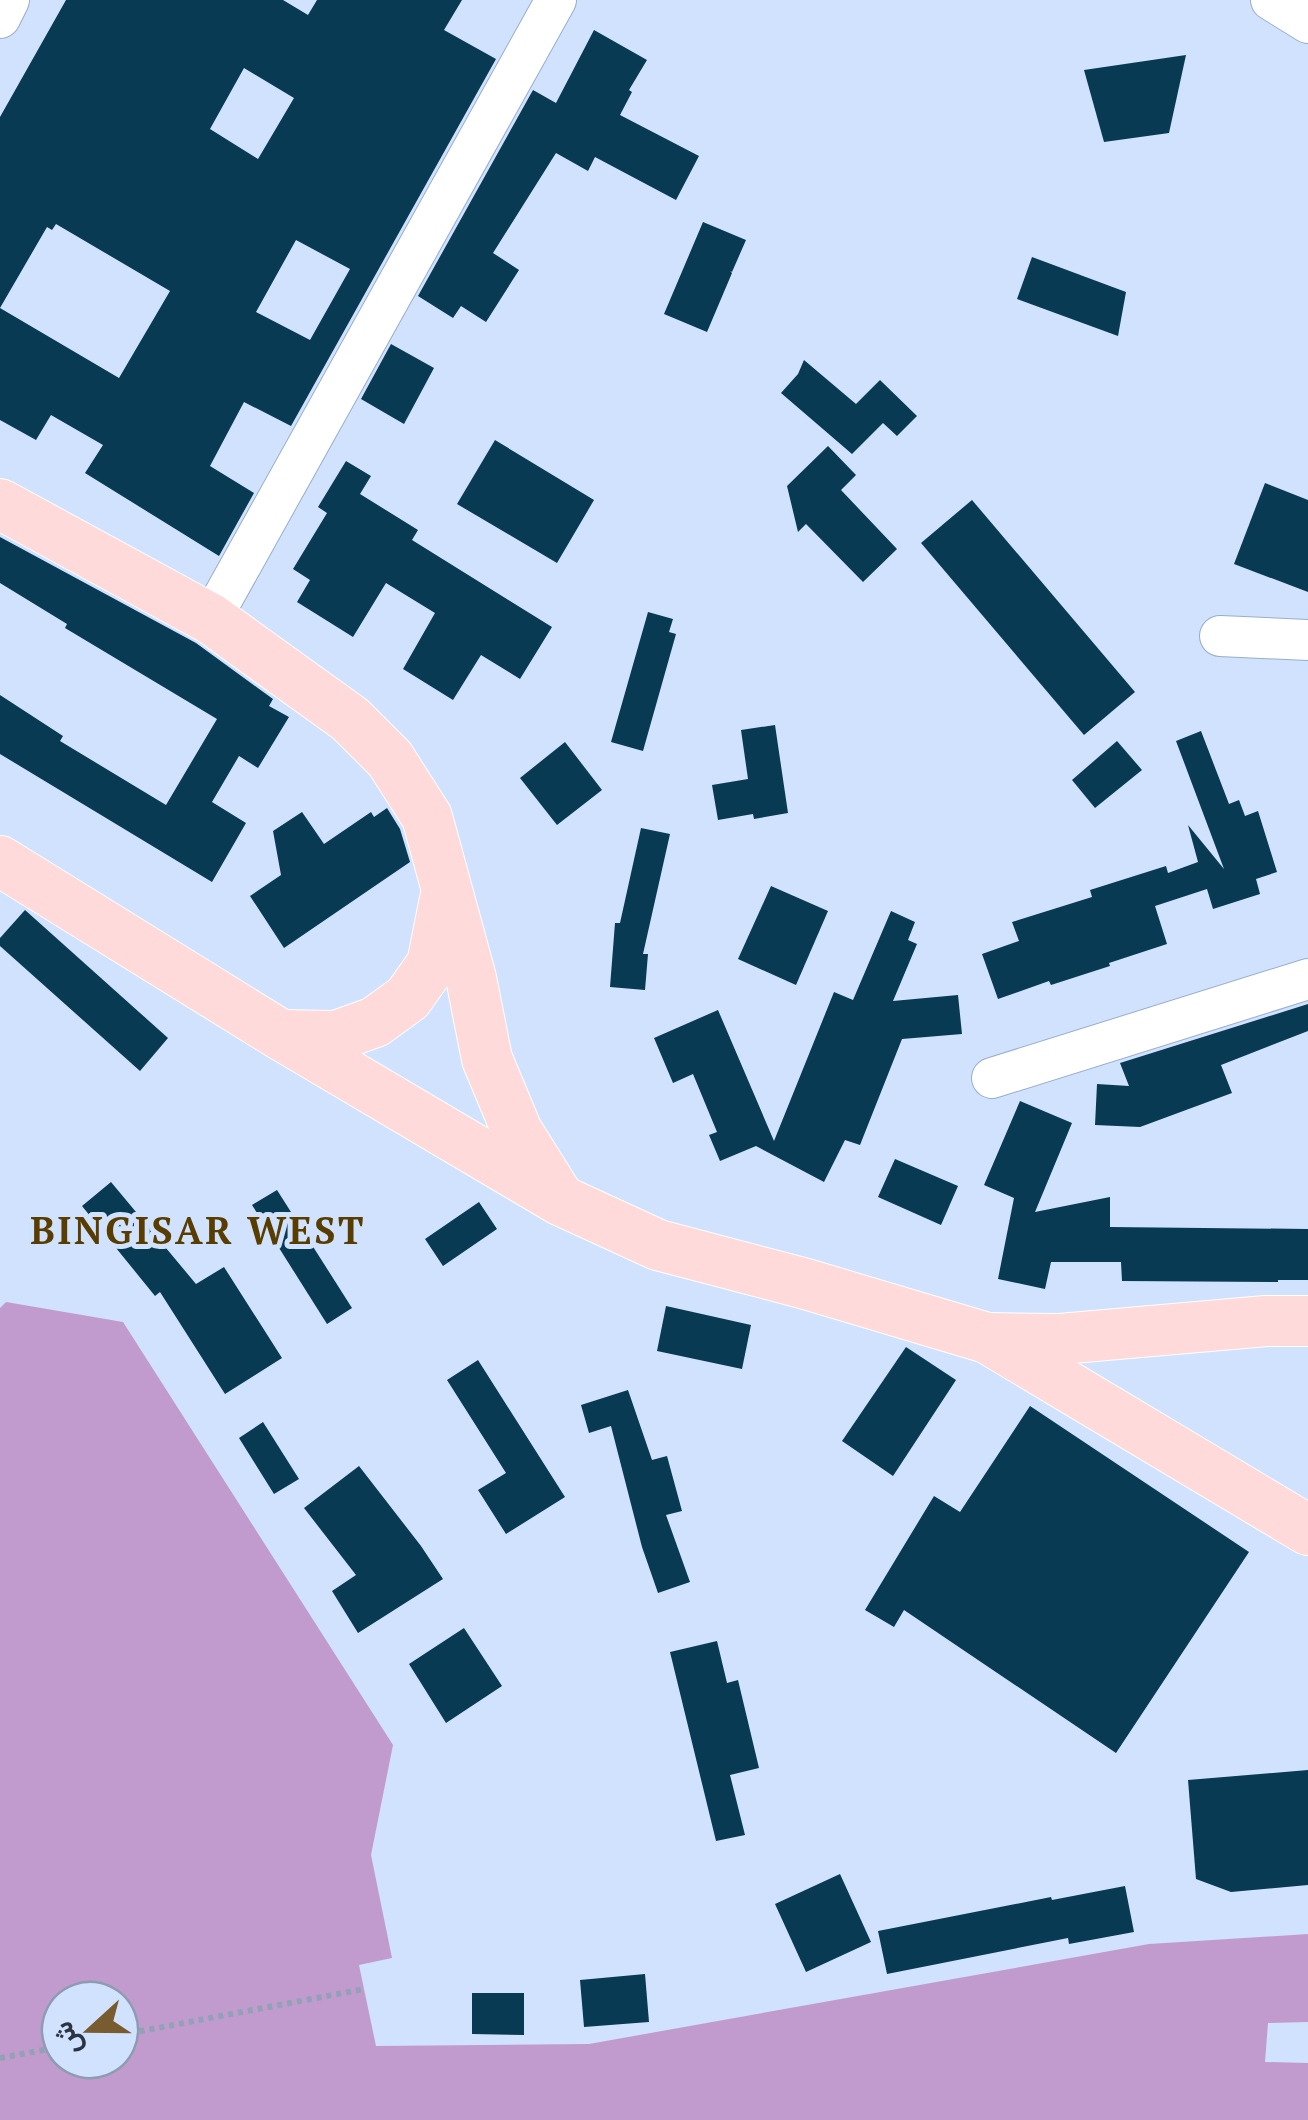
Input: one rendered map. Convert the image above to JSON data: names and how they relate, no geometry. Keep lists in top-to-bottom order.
{
  "districts": ["BINGISAR WEST"],
  "north": "left"
}
